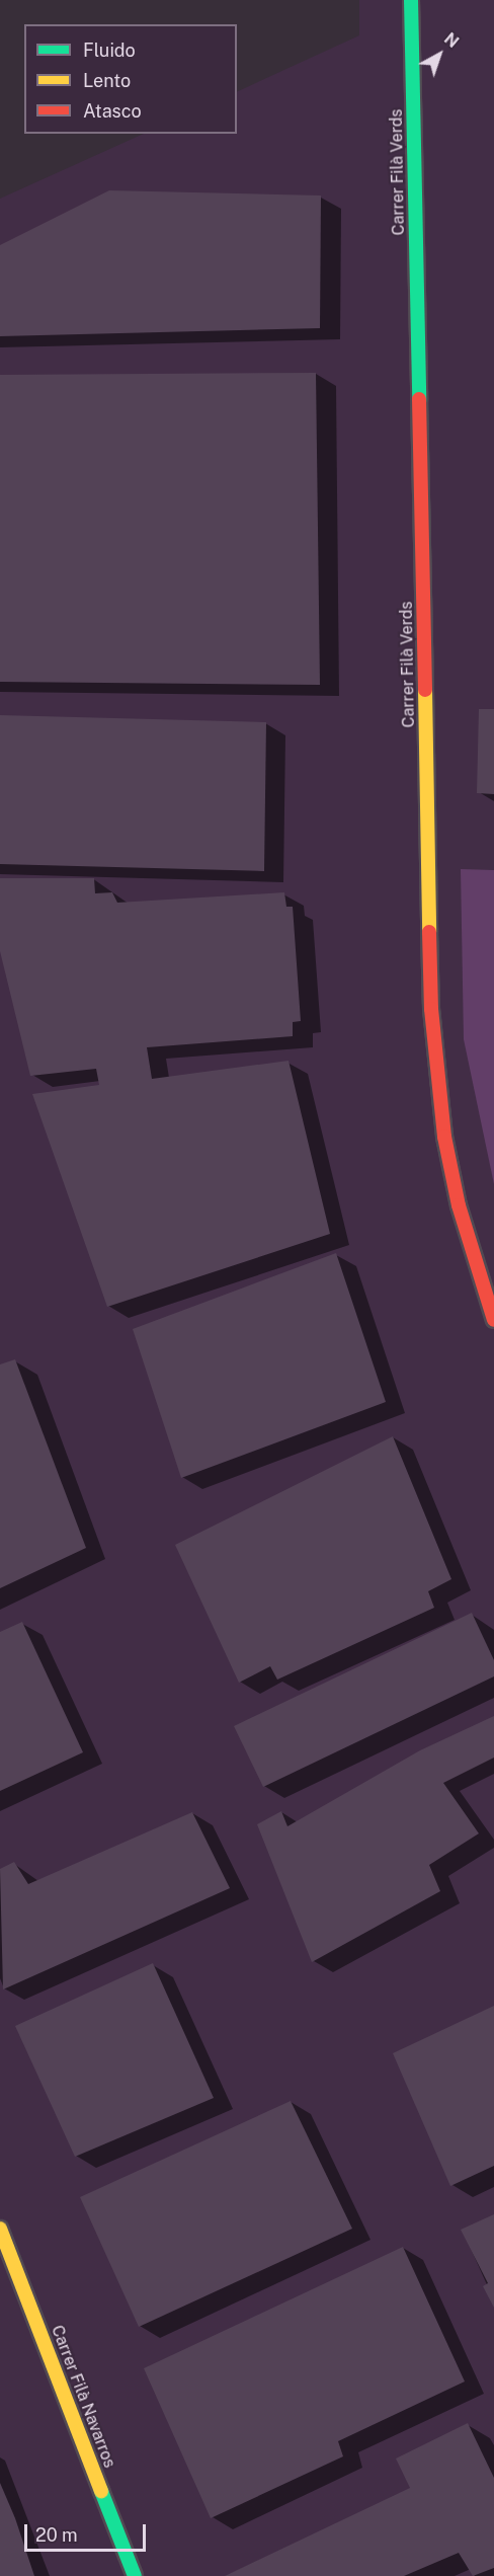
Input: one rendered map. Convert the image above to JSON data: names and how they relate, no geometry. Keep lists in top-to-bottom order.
{
  "streets": {
    "street": ["Carrer Filà Verds", "Carrer Filà Navarros"]
  },
  "legend": ["Fluido", "Lento", "Atasco"],
  "scale_bar": "20 m",
  "north": "top right"
}
